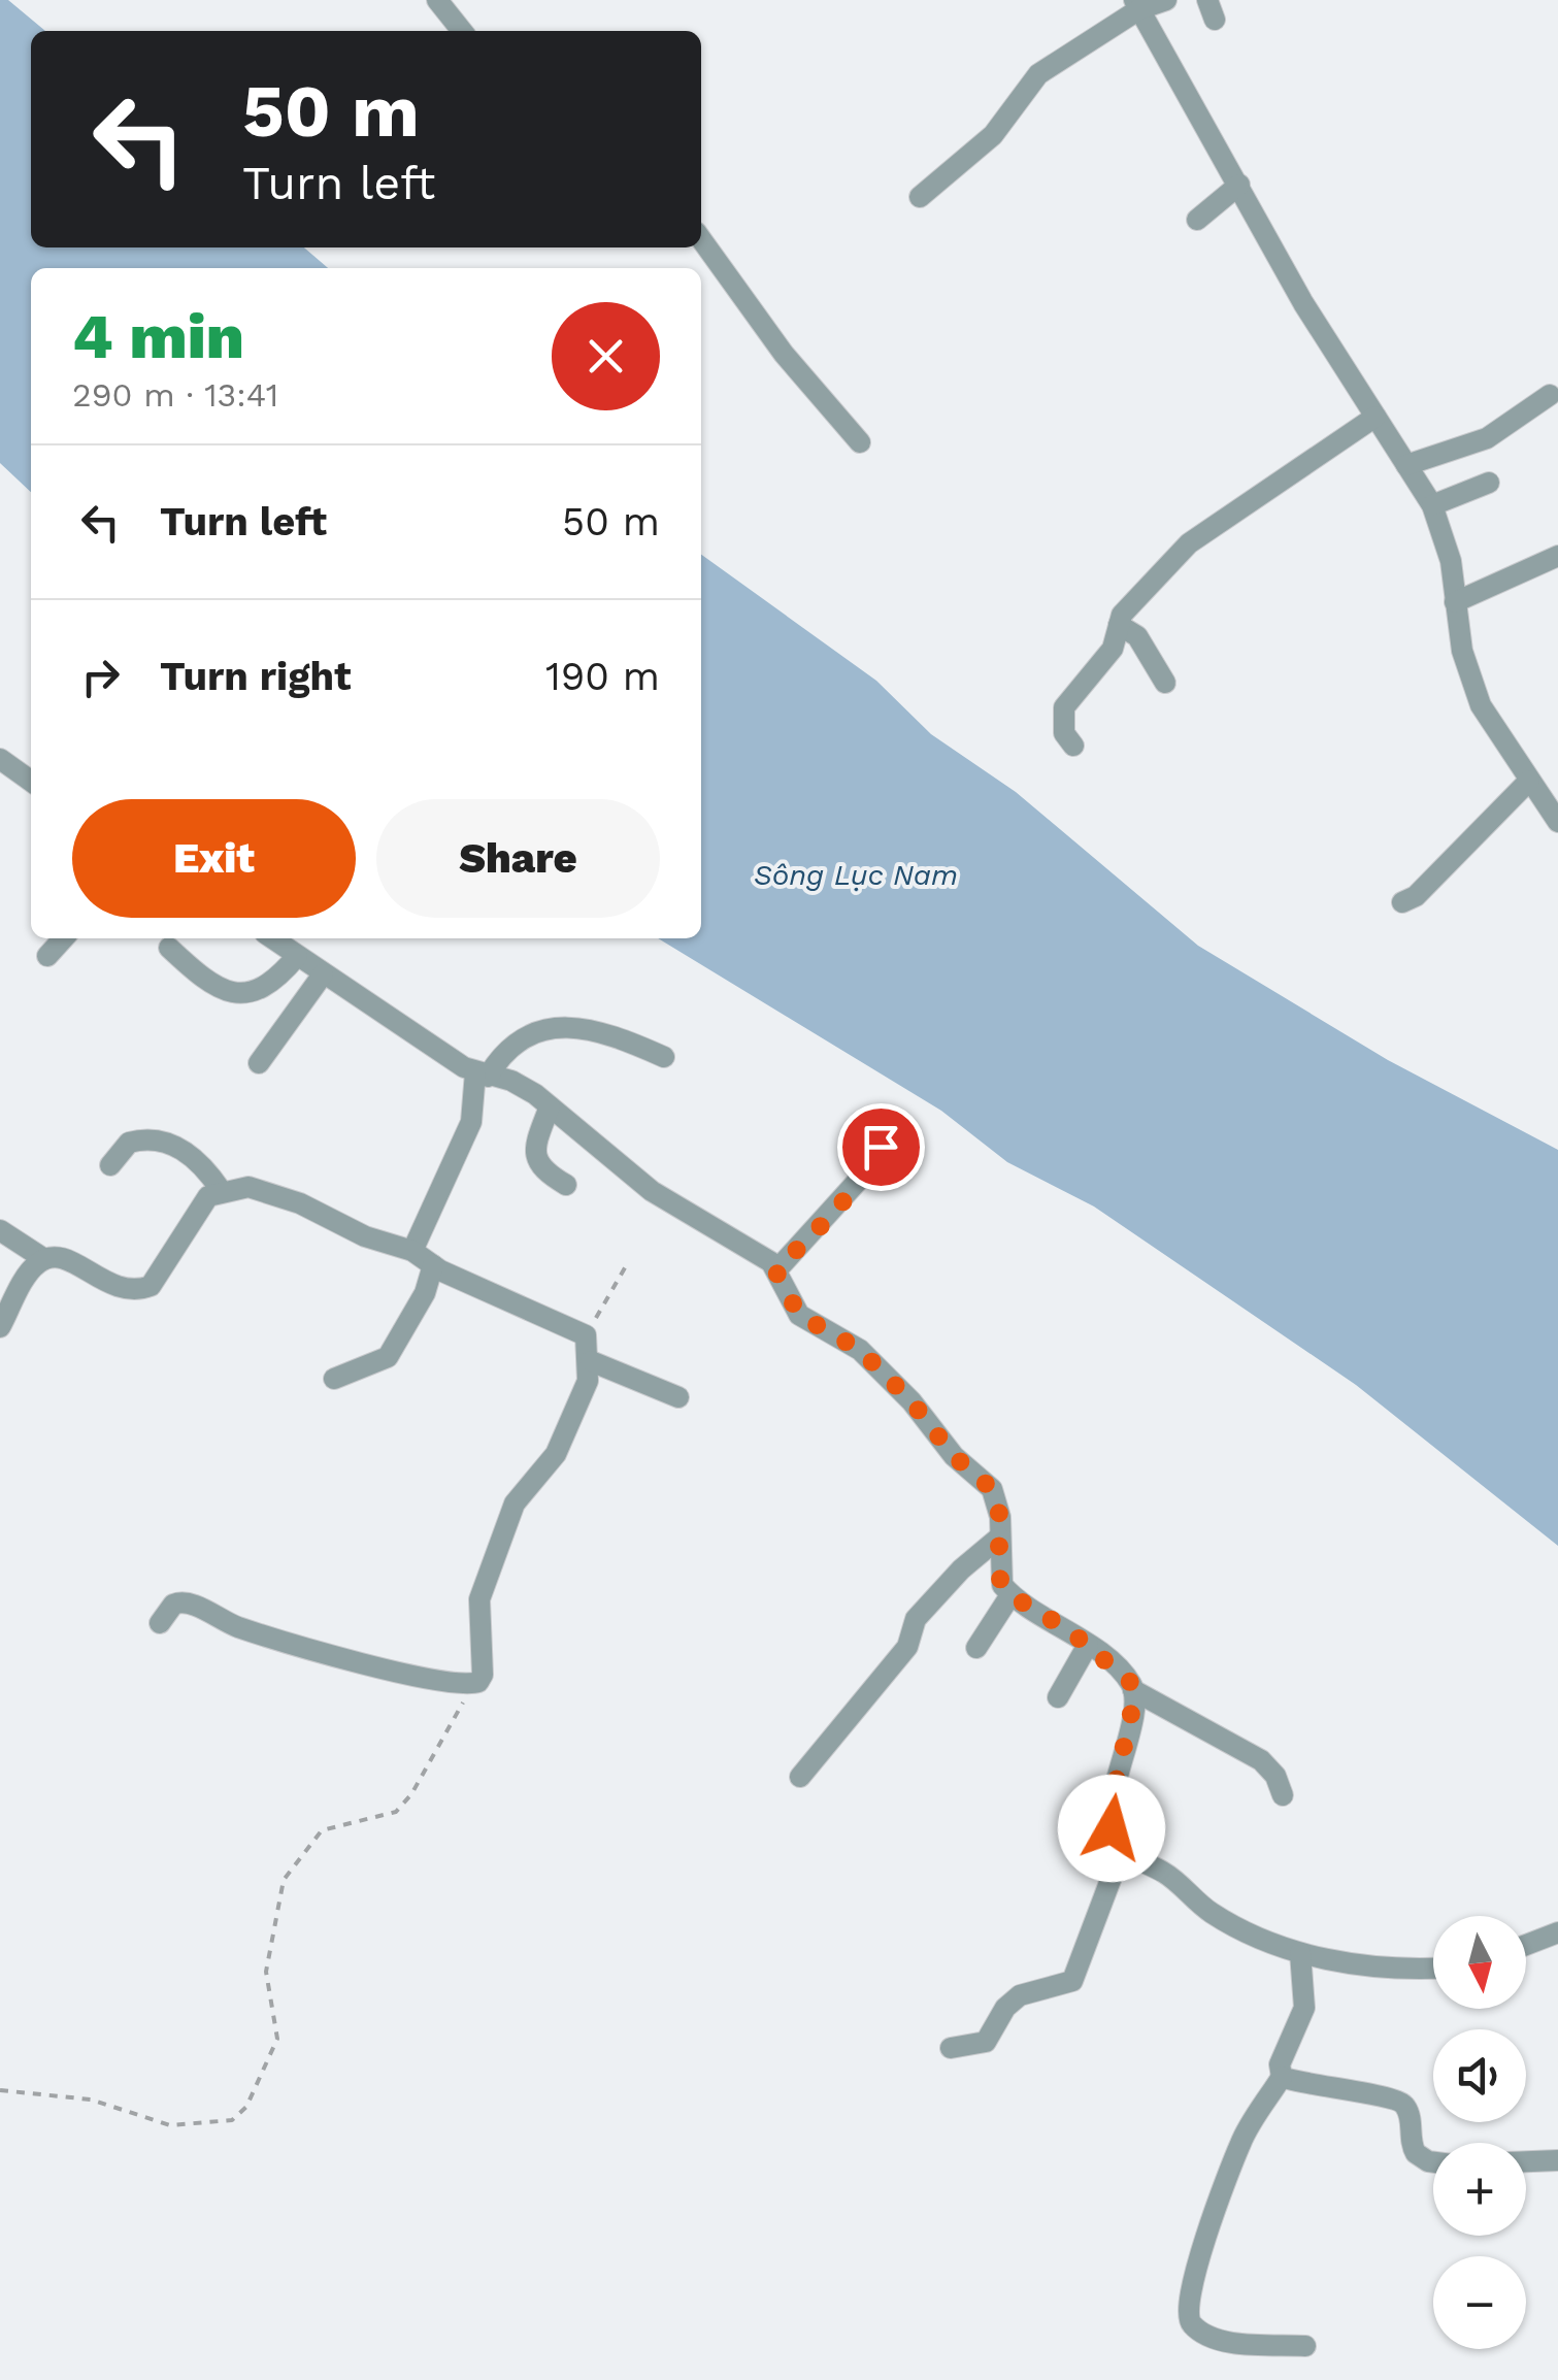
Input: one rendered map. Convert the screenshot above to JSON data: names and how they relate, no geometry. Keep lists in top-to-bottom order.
{
  "water": ["Sông Lục Nam"],
  "north": "bottom",
  "page": {
    "turn": ["50 m", "Turn left"],
    "heading": ["4 min", "290 m · 13:41"],
    "list": [
      {
        "name": "Turn left",
        "value": "50 m"
      },
      {
        "name": "Turn right",
        "value": "190 m"
      }
    ],
    "buttons": ["Exit", "Share"],
    "map_buttons": ["+", "−"]
  }
}
